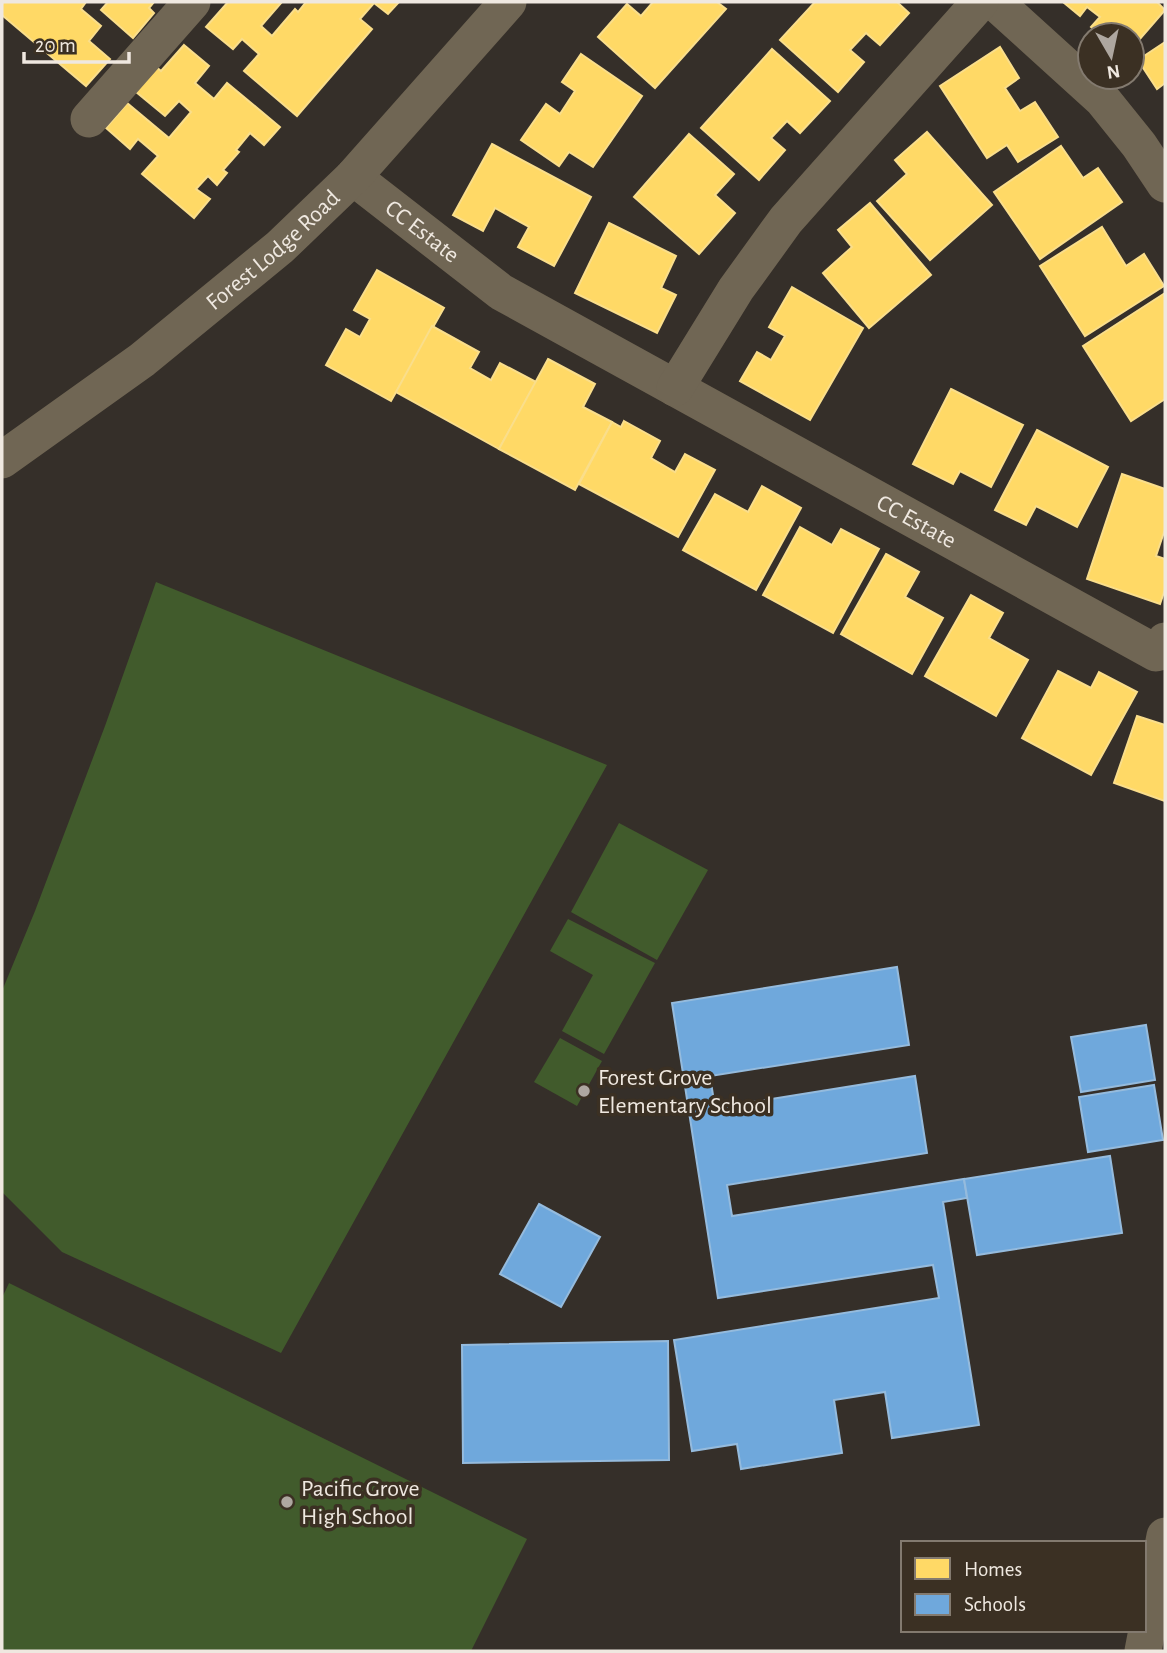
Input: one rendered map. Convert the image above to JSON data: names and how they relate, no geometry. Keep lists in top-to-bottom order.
{
  "streets": {
    "street": ["CC Estate", "Forest Lodge Road"]
  },
  "crossings": [
    ["CC Estate", "Forest Lodge Road"]
  ],
  "places": ["Forest Grove Elementary School", "Pacific Grove High School"],
  "legend": ["Homes", "Schools"],
  "scale_bar": "20 m",
  "north": "bottom"
}
